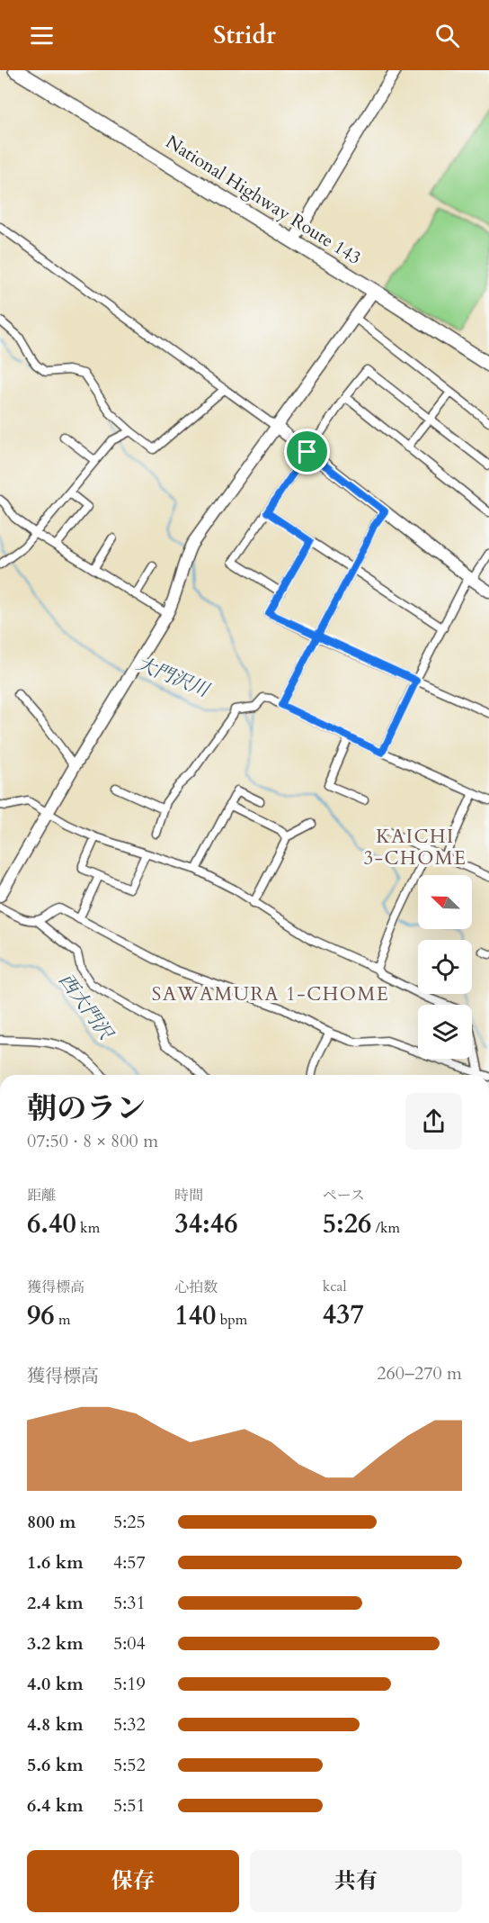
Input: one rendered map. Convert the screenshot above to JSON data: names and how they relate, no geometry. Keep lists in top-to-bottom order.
{
  "streets": {
    "highway": ["National Highway Route 143"]
  },
  "districts": ["KAICHI 3-CHOME", "SAWAMURA 1-CHOME"],
  "water": ["大門沢川", "西大門沢"],
  "north": "top left",
  "page": {
    "header": "Stridr",
    "heading": ["朝のラン", "07:50 · 8 × 800 m"],
    "stats": [
      ["距離", "6.40 km"],
      ["時間", "34:46"],
      ["ペース", "5:26 /km"],
      ["獲得標高", "96 m"],
      ["心拍数", "140 bpm"],
      ["kcal", "437"]
    ],
    "chart": ["獲得標高", "260–270 m"],
    "list": [
      {
        "name": "800 m",
        "note": "5:25"
      },
      {
        "name": "1.6 km",
        "note": "4:57"
      },
      {
        "name": "2.4 km",
        "note": "5:31"
      },
      {
        "name": "3.2 km",
        "note": "5:04"
      },
      {
        "name": "4.0 km",
        "note": "5:19"
      },
      {
        "name": "4.8 km",
        "note": "5:32"
      },
      {
        "name": "5.6 km",
        "note": "5:52"
      },
      {
        "name": "6.4 km",
        "note": "5:51"
      }
    ],
    "buttons": ["保存", "共有"]
  }
}
